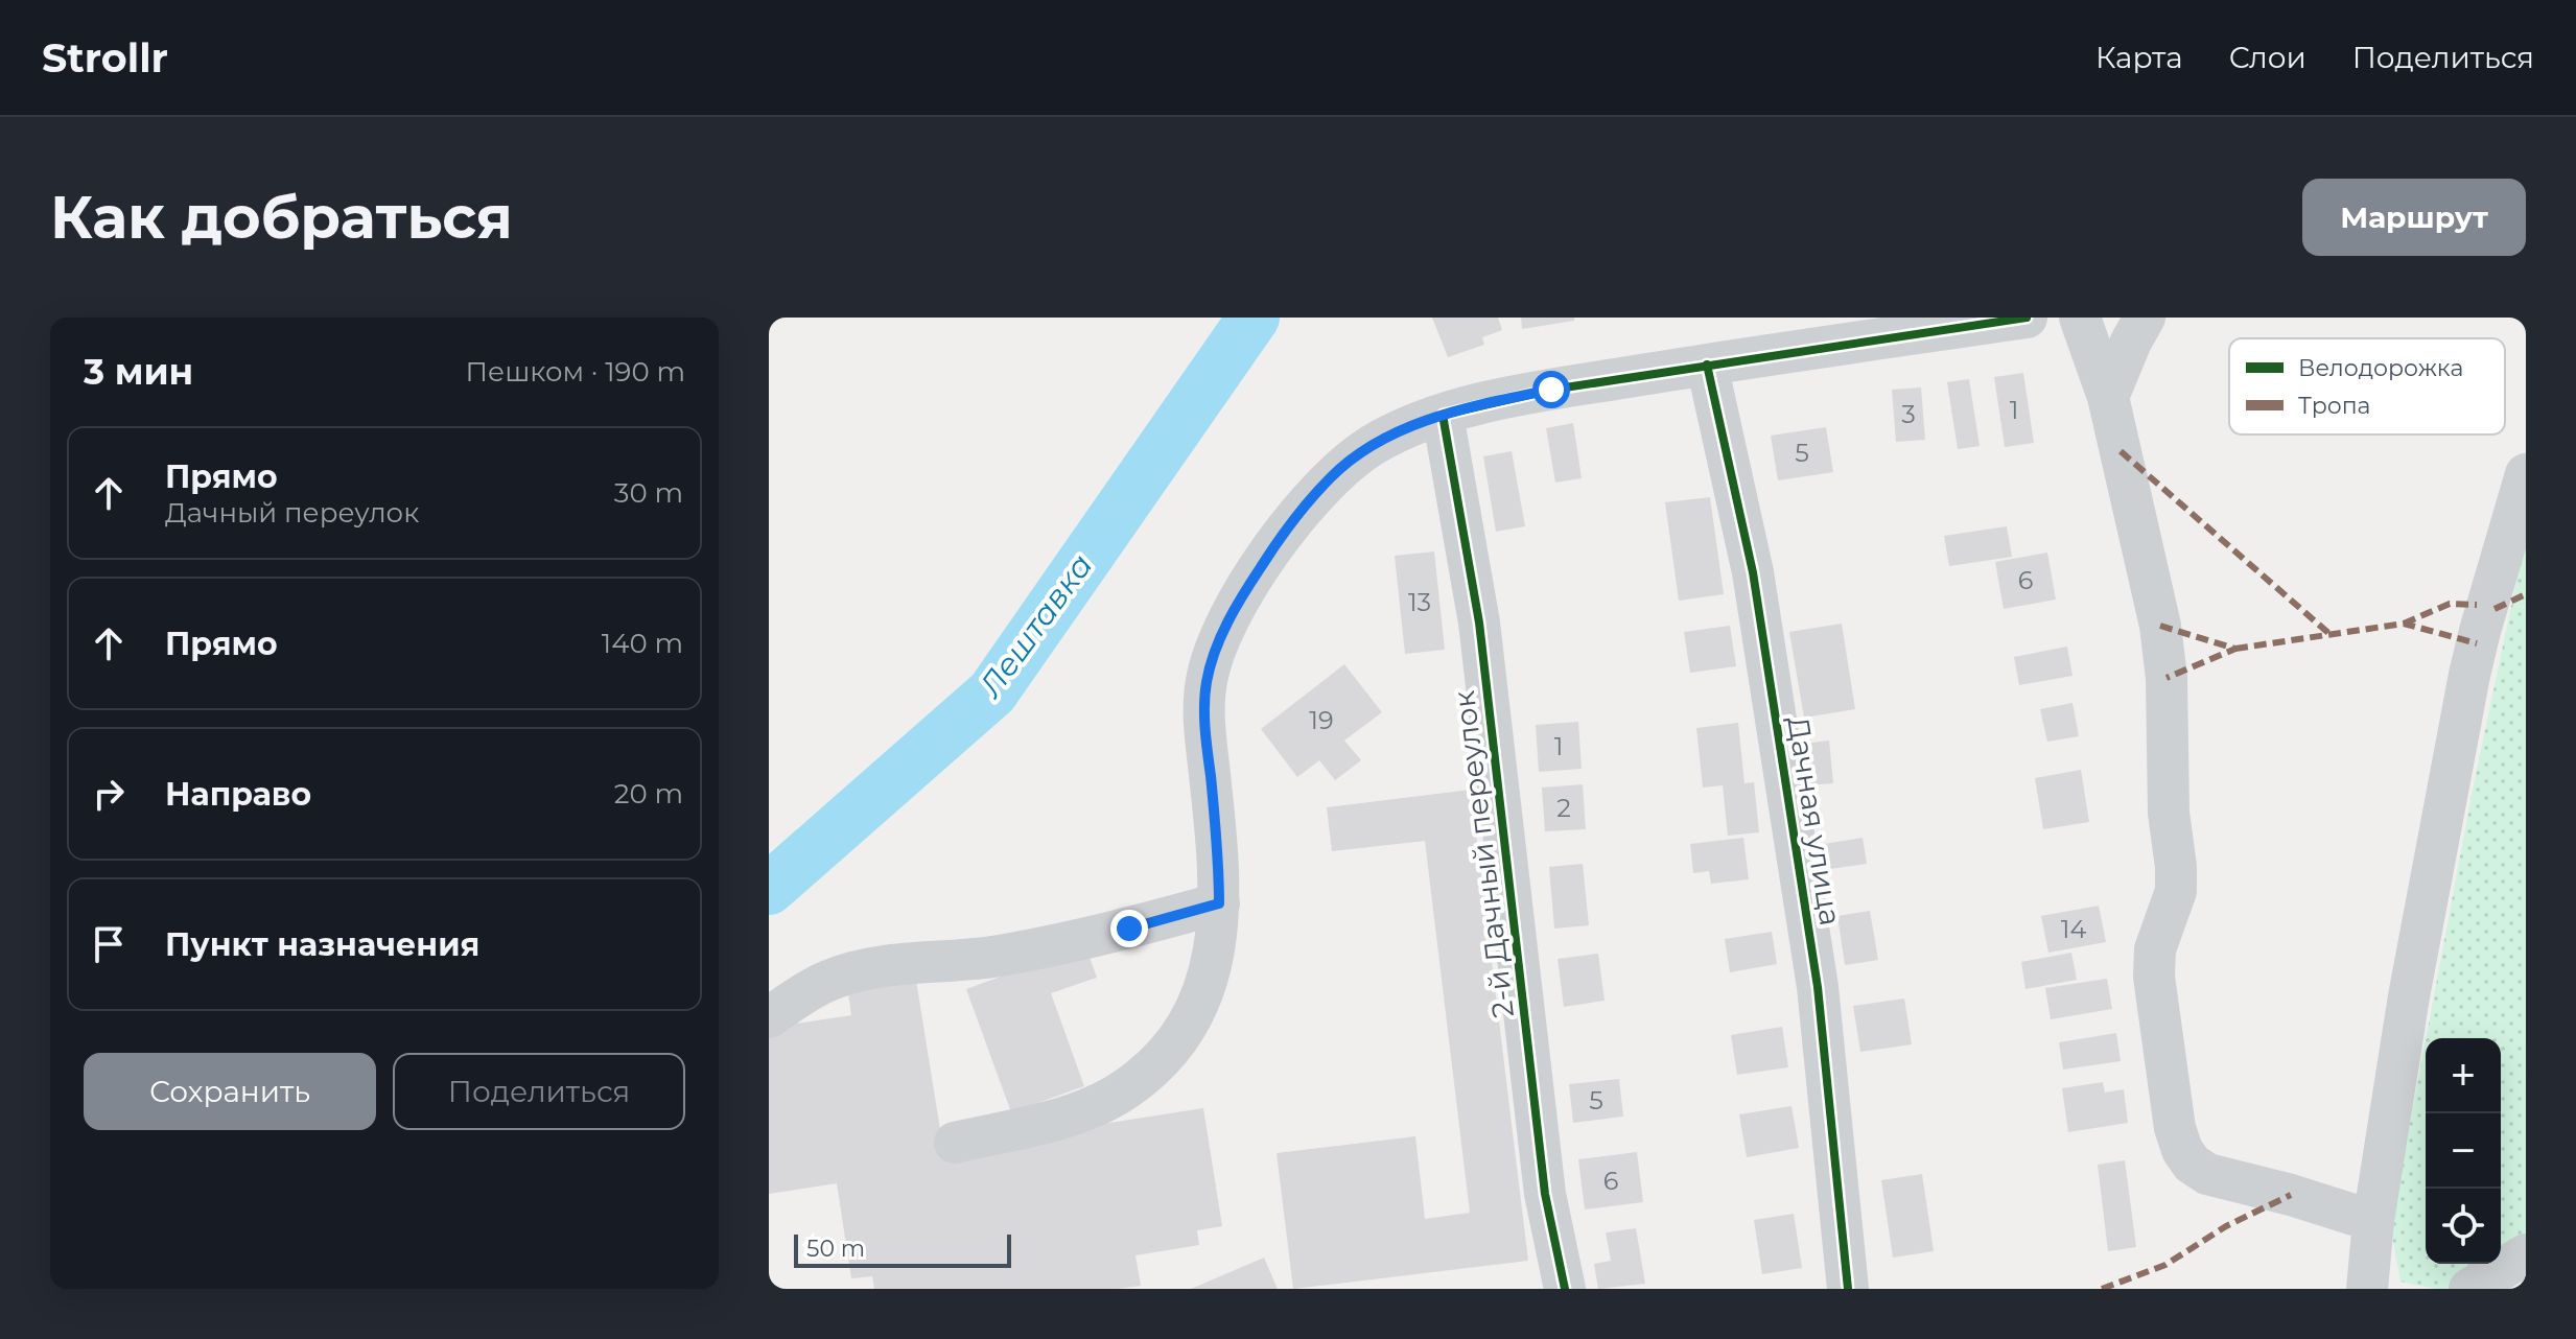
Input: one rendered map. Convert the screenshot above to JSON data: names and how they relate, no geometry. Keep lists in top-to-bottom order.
{
  "streets": {
    "street": ["Дачная улица", "2-й Дачный переулок"]
  },
  "water": ["Лештавка"],
  "house_numbers": [
    "1",
    "3",
    "5",
    "6",
    "13",
    "19",
    "1",
    "2",
    "14",
    "5",
    "6"
  ],
  "legend": ["Велодорожка", "Тропа"],
  "scale_bar": "50 m",
  "page": {
    "header": "Strollr",
    "nav": ["Карта", "Слои", "Поделиться"],
    "buttons": [
      "Маршрут",
      ["Сохранить", "Поделиться"]
    ],
    "title": "Как добраться",
    "heading": ["3 мин", "Пешком · 190 m"],
    "list": [
      ["Прямо", "Дачный переулок", "30 m"],
      ["Прямо", "140 m"],
      ["Направо", "20 m"],
      "Пункт назначения"
    ],
    "map_buttons": ["+", "−"],
    "scale": "50 m"
  }
}
